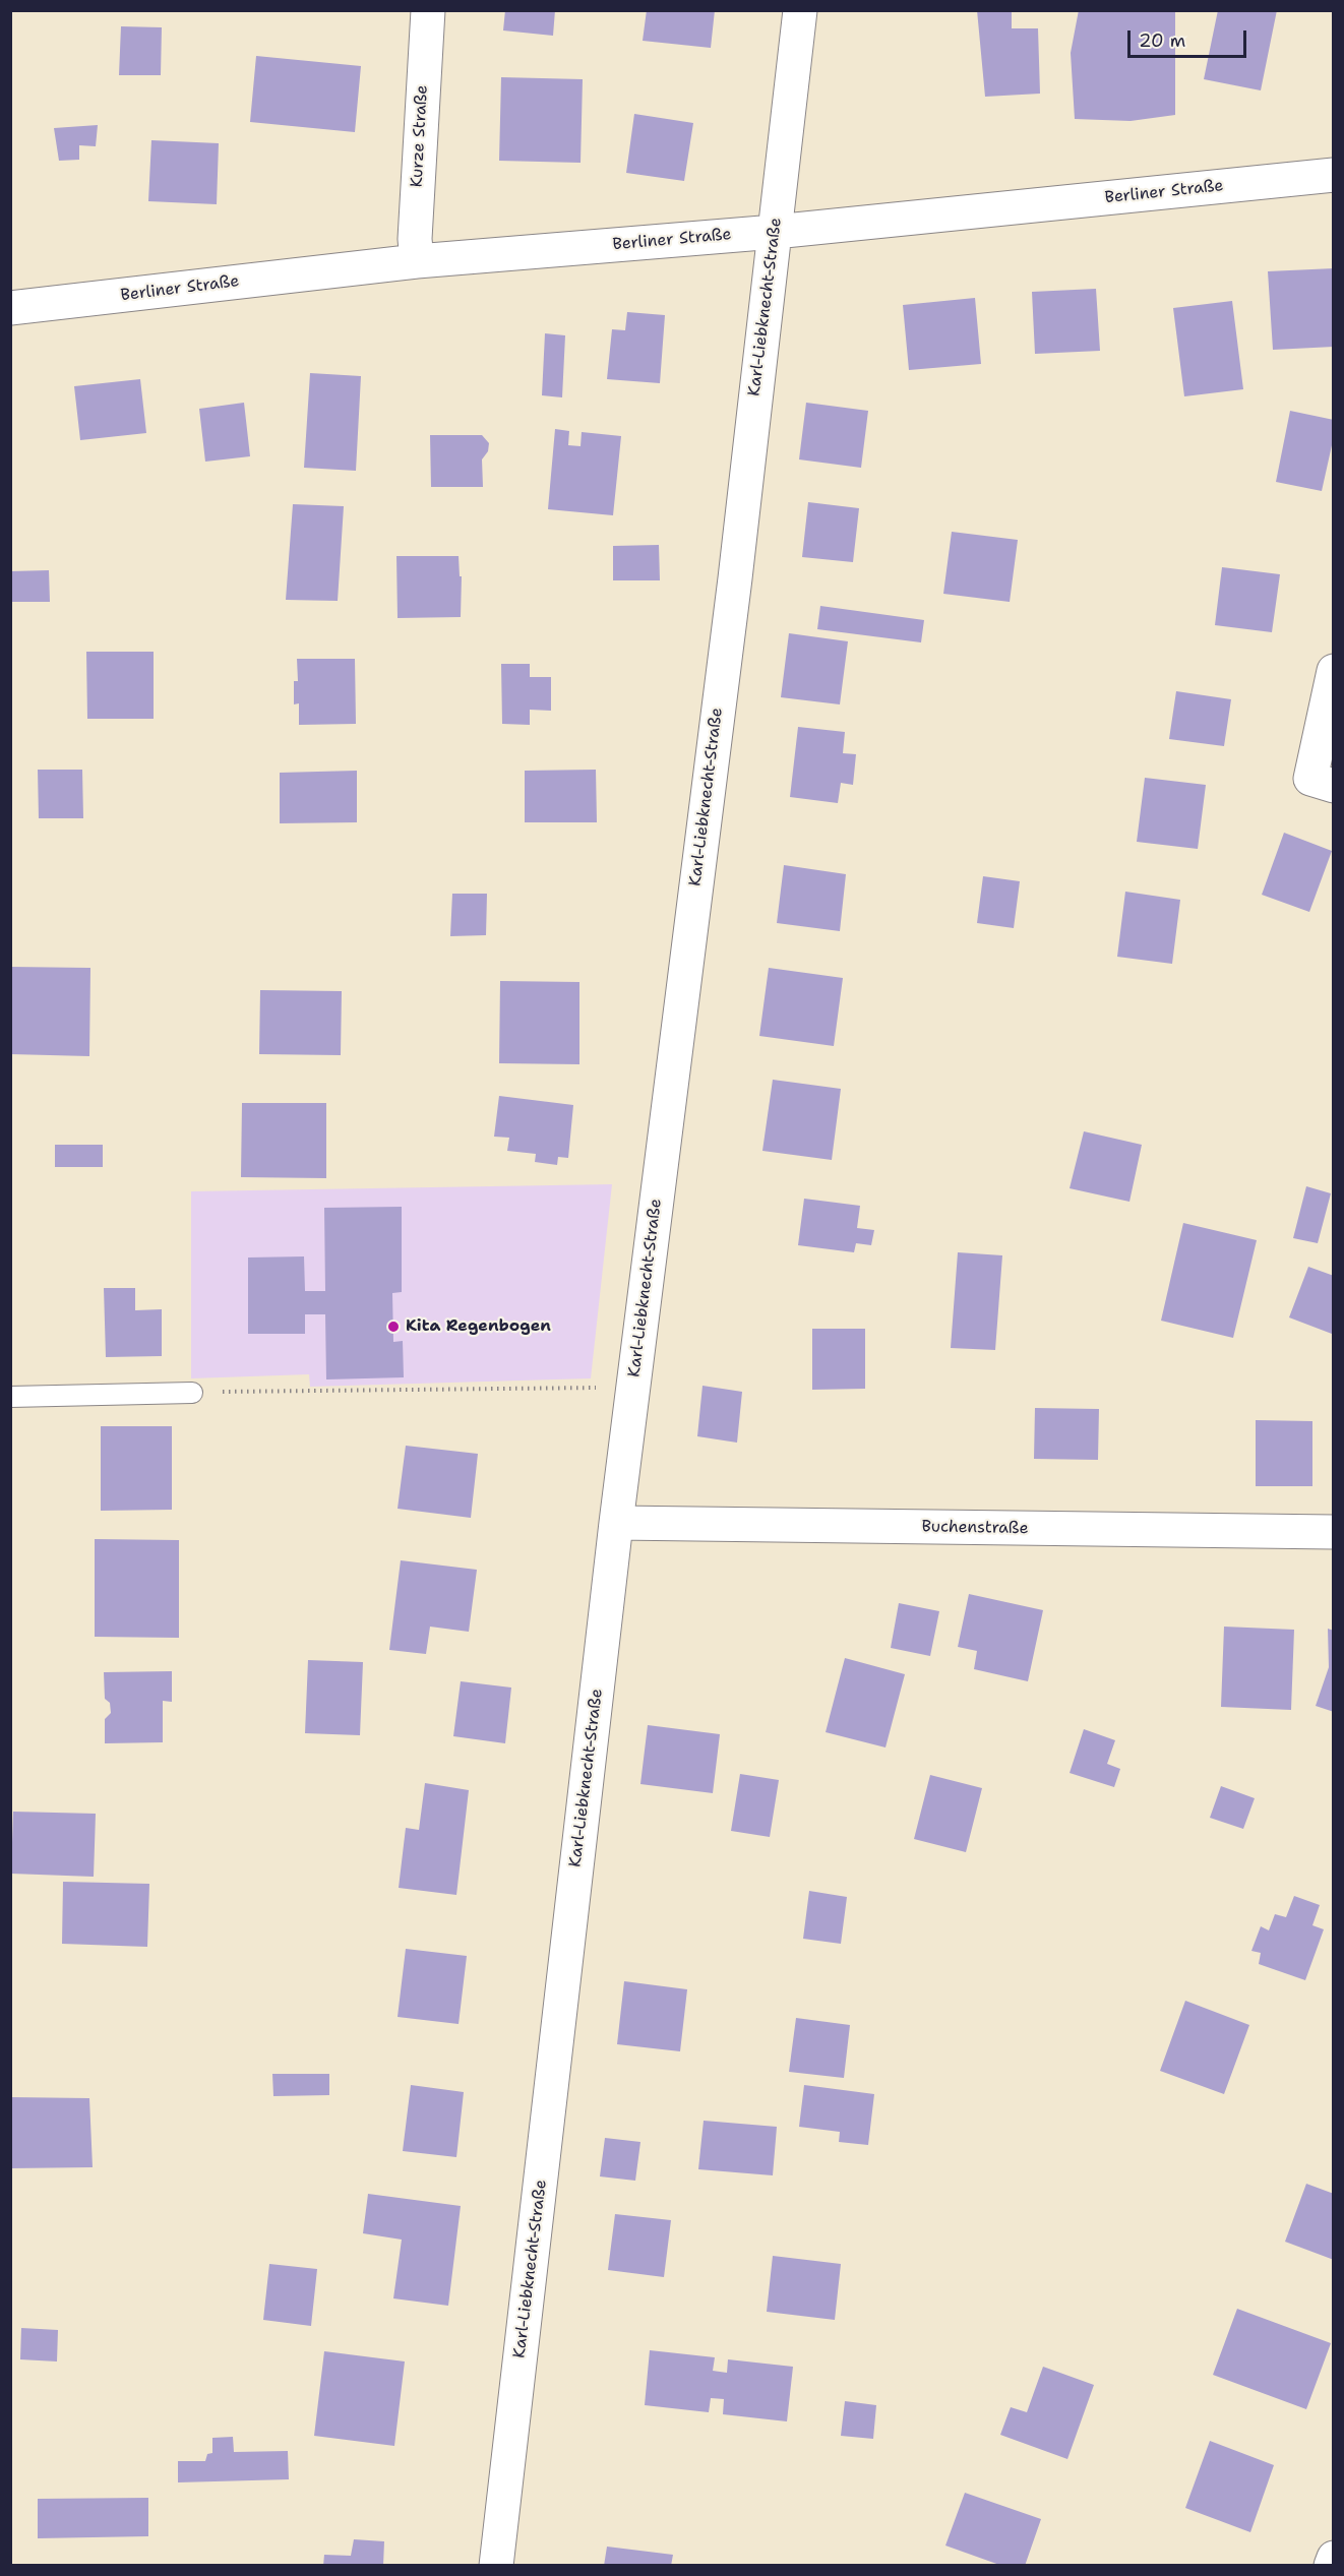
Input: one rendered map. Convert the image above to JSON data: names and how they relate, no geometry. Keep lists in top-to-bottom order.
{
  "streets": {
    "street": [
      "Kurze Straße",
      "Berliner Straße",
      "Karl-Liebknecht-Straße",
      "Buchenstraße"
    ]
  },
  "crossings": [
    ["Kurze Straße", "Berliner Straße"],
    ["Berliner Straße", "Karl-Liebknecht-Straße"],
    ["Karl-Liebknecht-Straße", "Buchenstraße"]
  ],
  "places": ["Kita Regenbogen"],
  "scale_bar": "20 m"
}
